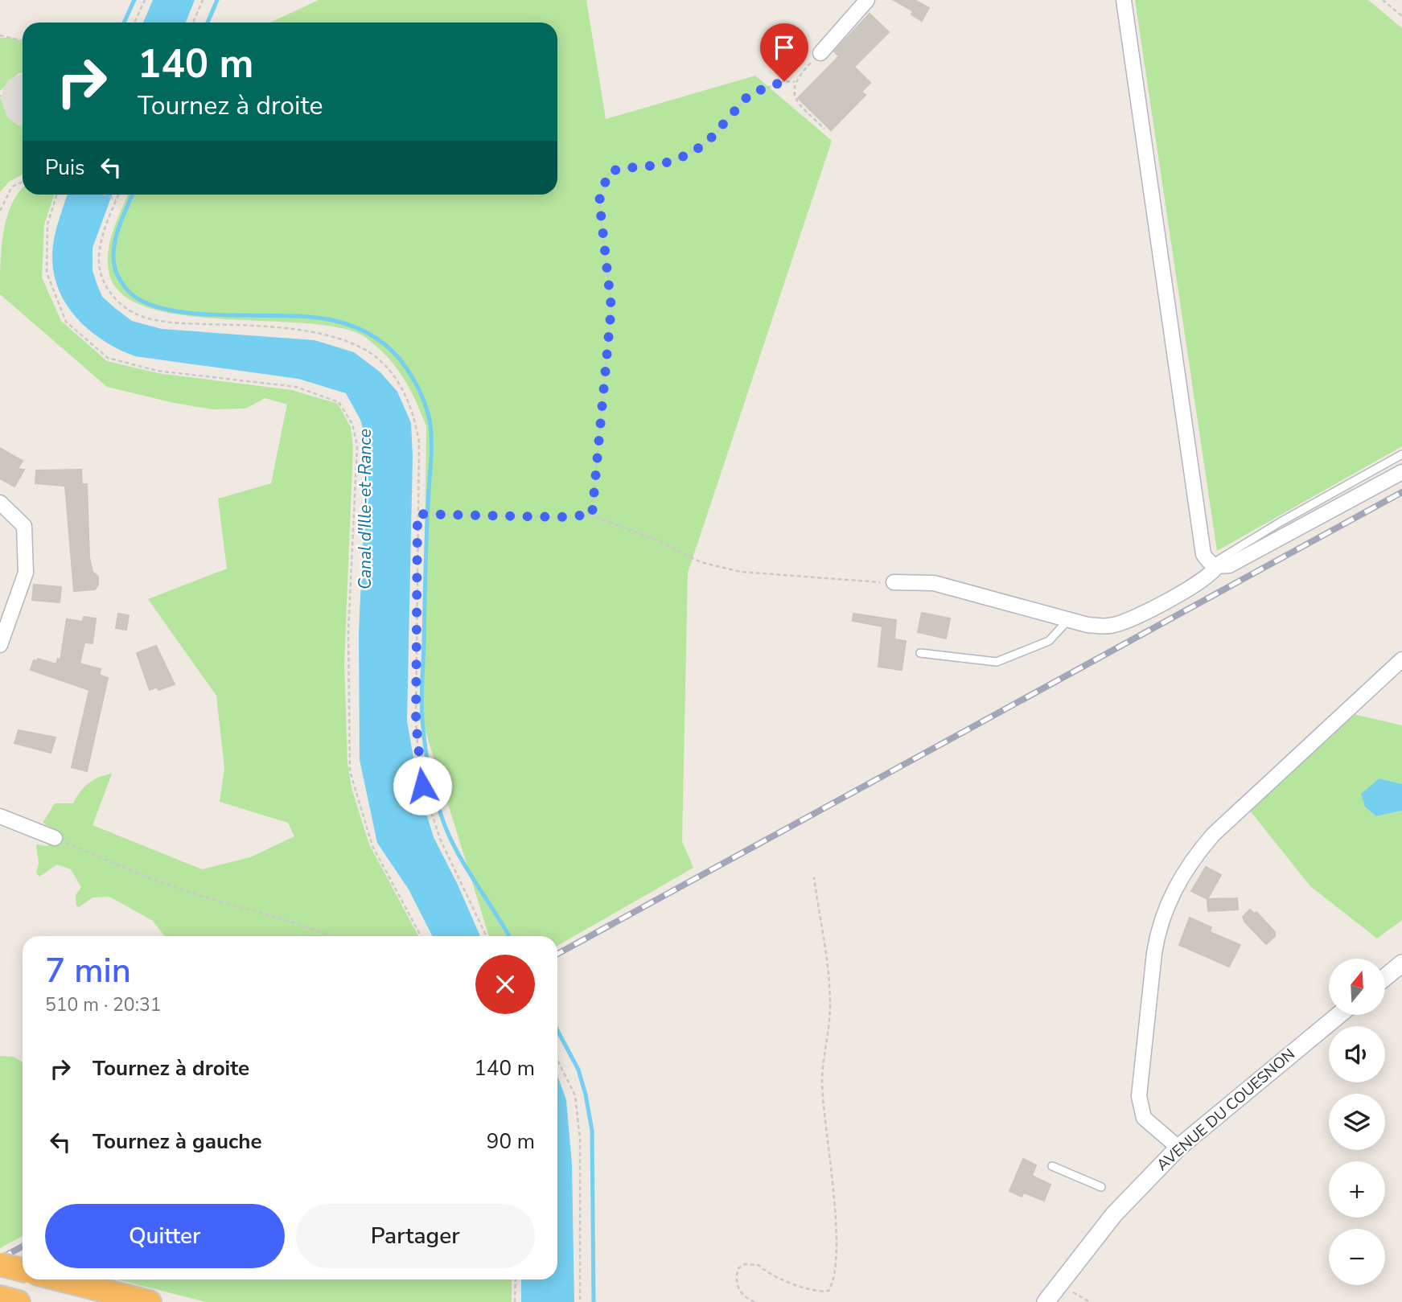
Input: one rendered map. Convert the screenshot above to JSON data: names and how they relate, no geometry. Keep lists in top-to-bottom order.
{
  "streets": {
    "street": ["AVENUE DU COUESNON"]
  },
  "water": ["Canal d'Ille-et-Rance"],
  "north": "top",
  "page": {
    "turn": ["140 m", "Tournez à droite"],
    "then": "Puis",
    "heading": ["7 min", "510 m · 20:31"],
    "map_buttons": ["+", "−"],
    "list": [
      {
        "name": "Tournez à droite",
        "value": "140 m"
      },
      {
        "name": "Tournez à gauche",
        "value": "90 m"
      }
    ],
    "buttons": ["Quitter", "Partager"]
  }
}
